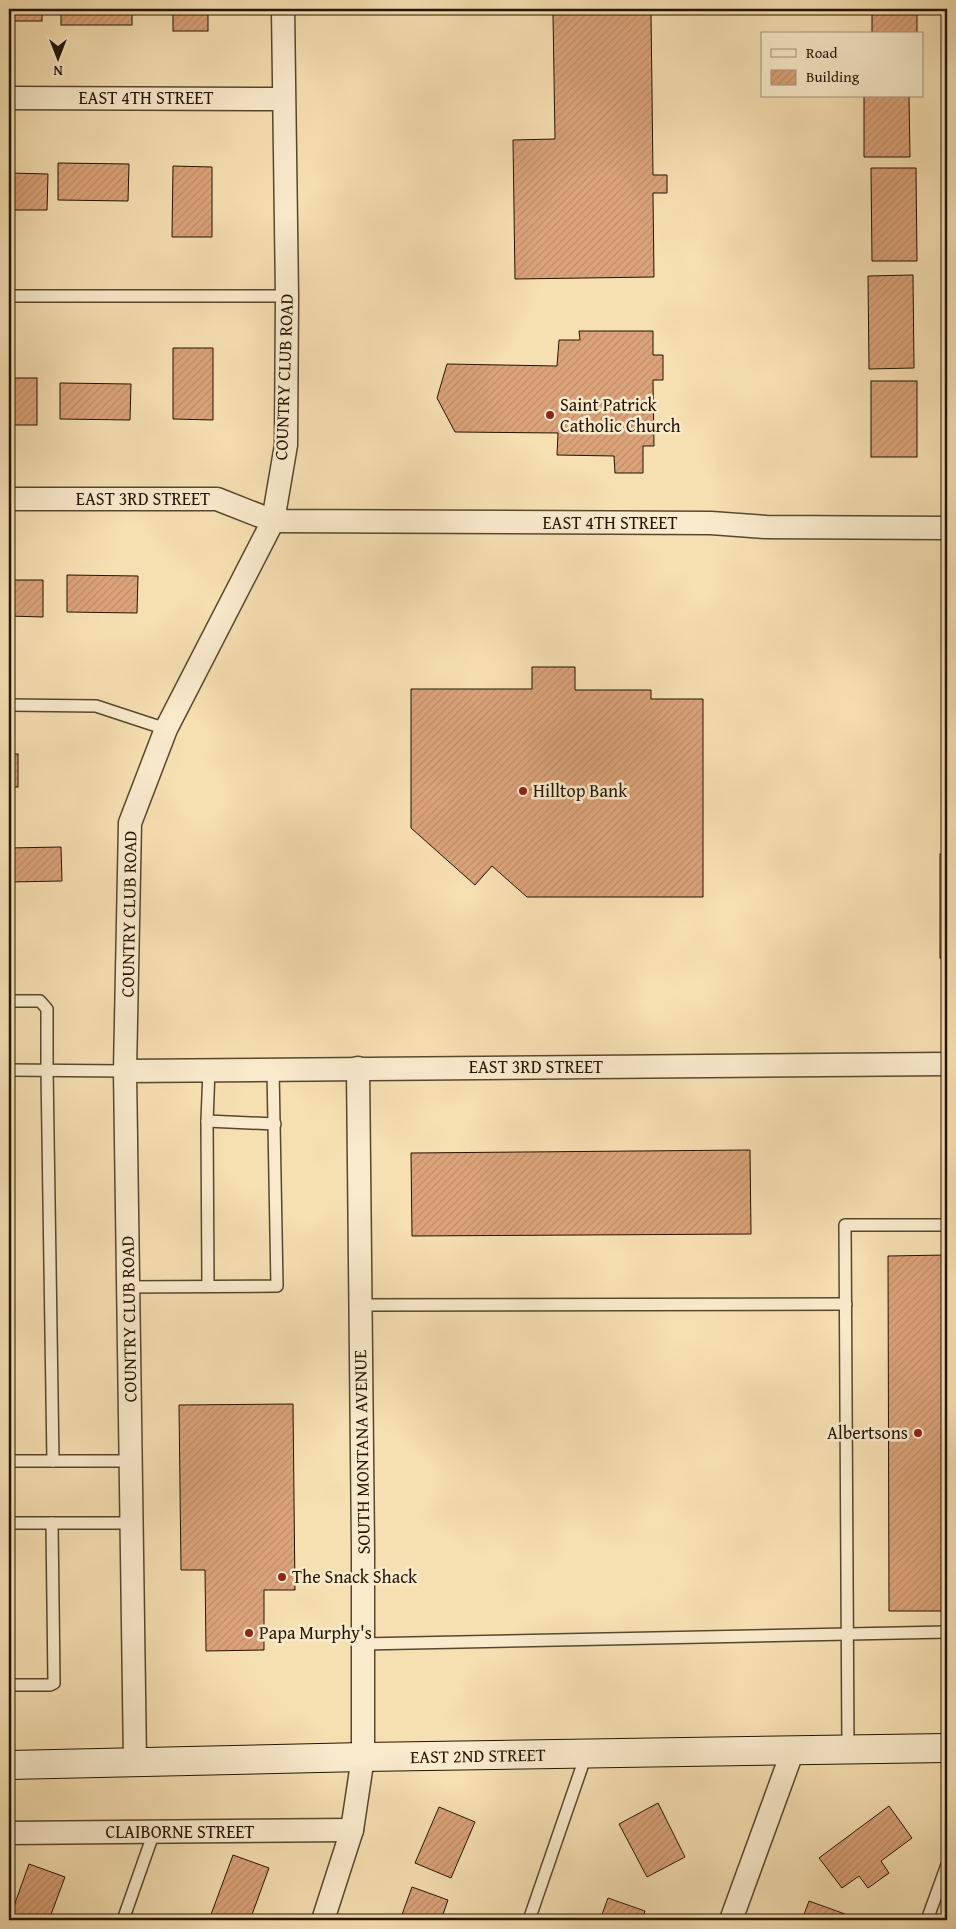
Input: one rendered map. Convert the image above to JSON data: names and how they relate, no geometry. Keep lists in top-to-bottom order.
{
  "streets": {
    "main road": ["EAST 2ND STREET"],
    "street": [
      "EAST 4TH STREET",
      "COUNTRY CLUB ROAD",
      "EAST 3RD STREET",
      "SOUTH MONTANA AVENUE",
      "CLAIBORNE STREET"
    ]
  },
  "crossings": [
    ["EAST 4TH STREET", "COUNTRY CLUB ROAD"],
    ["EAST 4TH STREET", "EAST 3RD STREET"],
    ["COUNTRY CLUB ROAD", "EAST 3RD STREET"],
    ["COUNTRY CLUB ROAD", "EAST 2ND STREET"],
    ["EAST 3RD STREET", "SOUTH MONTANA AVENUE"],
    ["SOUTH MONTANA AVENUE", "EAST 2ND STREET"],
    ["SOUTH MONTANA AVENUE", "CLAIBORNE STREET"]
  ],
  "places": [
    "Saint Patrick Catholic Church",
    "Hilltop Bank",
    "Albertsons",
    "The Snack Shack",
    "Papa Murphy's"
  ],
  "legend": ["Road", "Building"],
  "north": "bottom"
}
